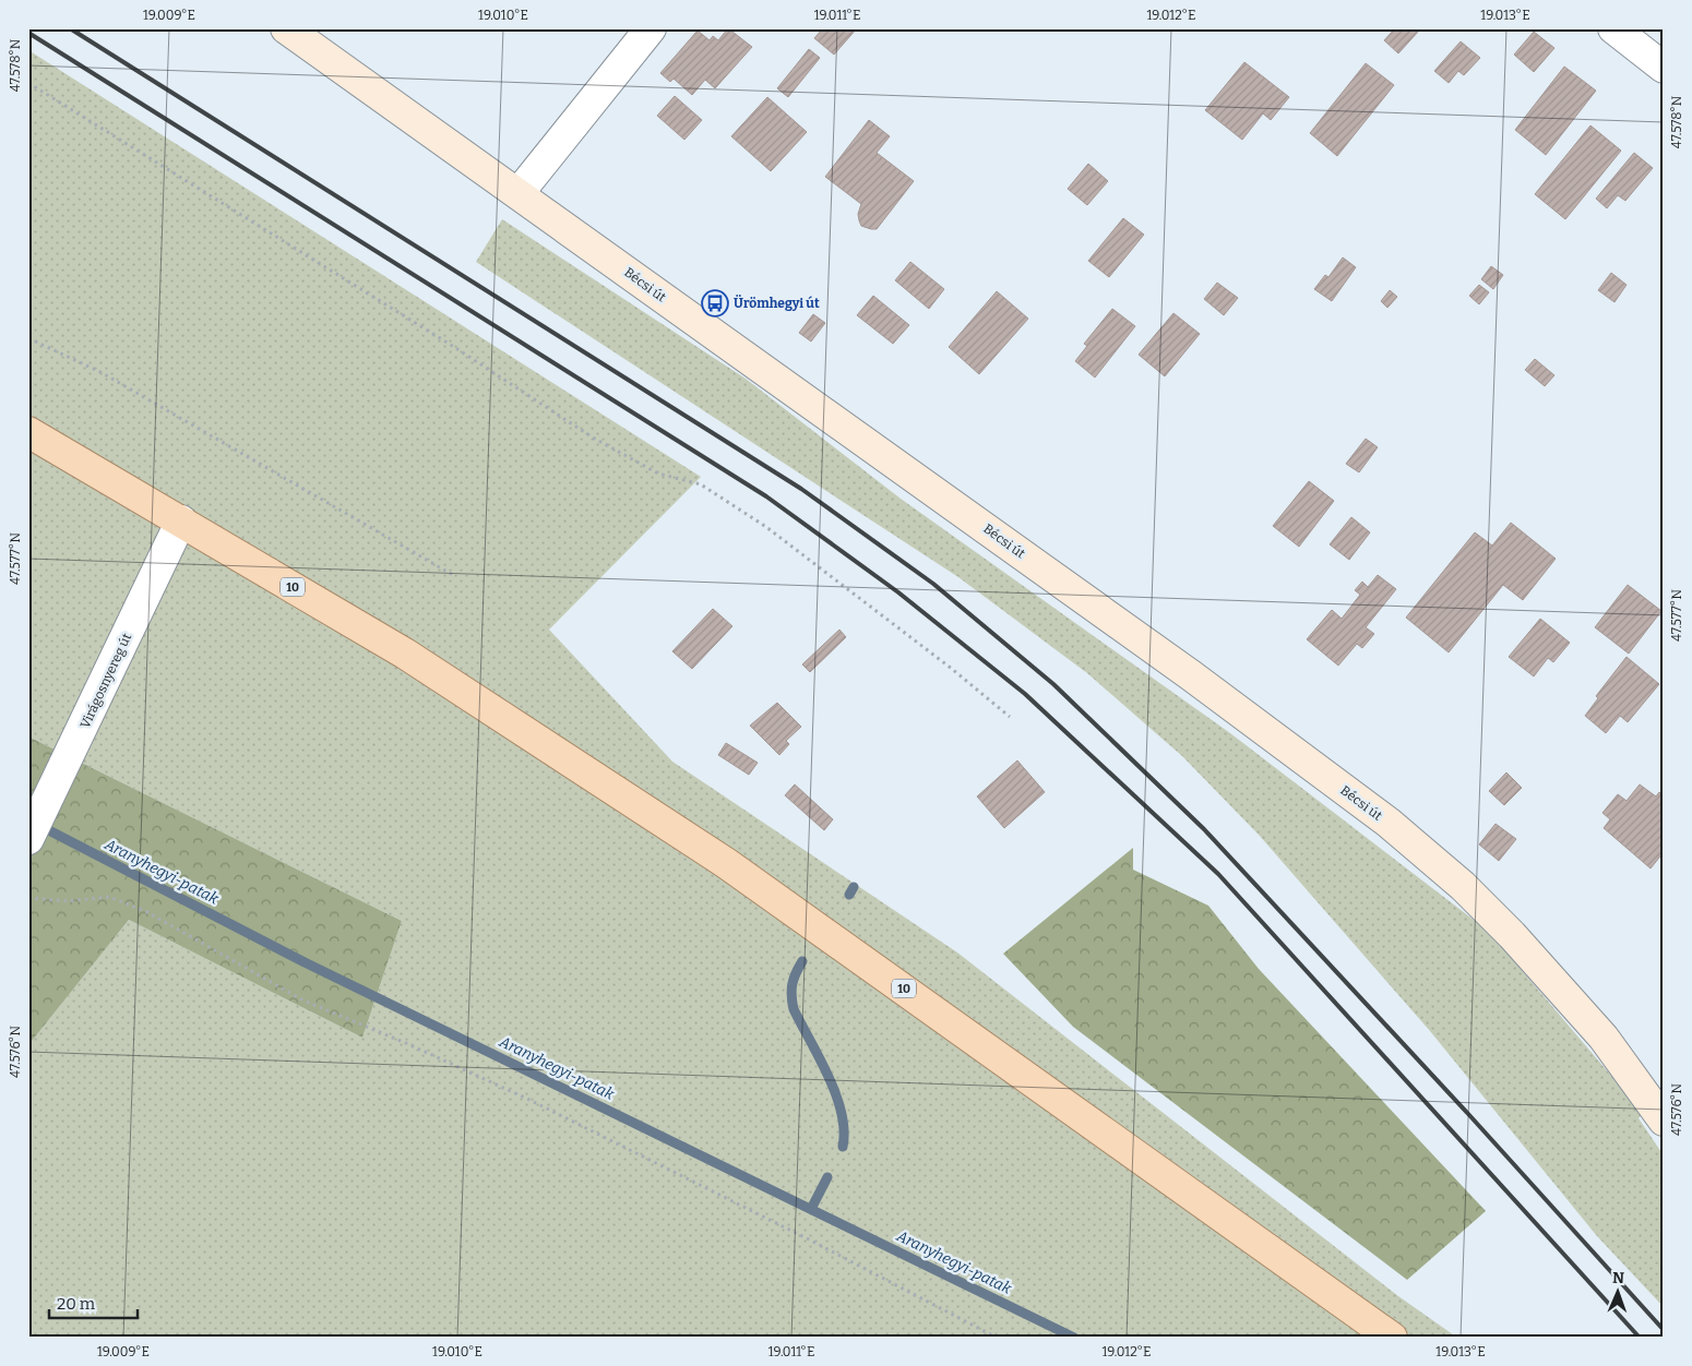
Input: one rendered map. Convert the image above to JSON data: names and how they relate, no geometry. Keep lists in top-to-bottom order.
{
  "streets": {
    "main road": ["10"],
    "street": ["Bécsi út", "Virágosnyereg út"]
  },
  "crossings": [
    ["10", "Virágosnyereg út"]
  ],
  "water": ["Aranyhegyi-patak"],
  "places": {
    "bus stop": ["Ürömhegyi út"]
  },
  "scale_bar": "20 m",
  "north": "top",
  "coordinates": [
    "19.009°E",
    "19.010°E",
    "19.011°E",
    "19.012°E",
    "19.013°E",
    "47.578°N",
    "47.577°N",
    "47.576°N"
  ]
}
